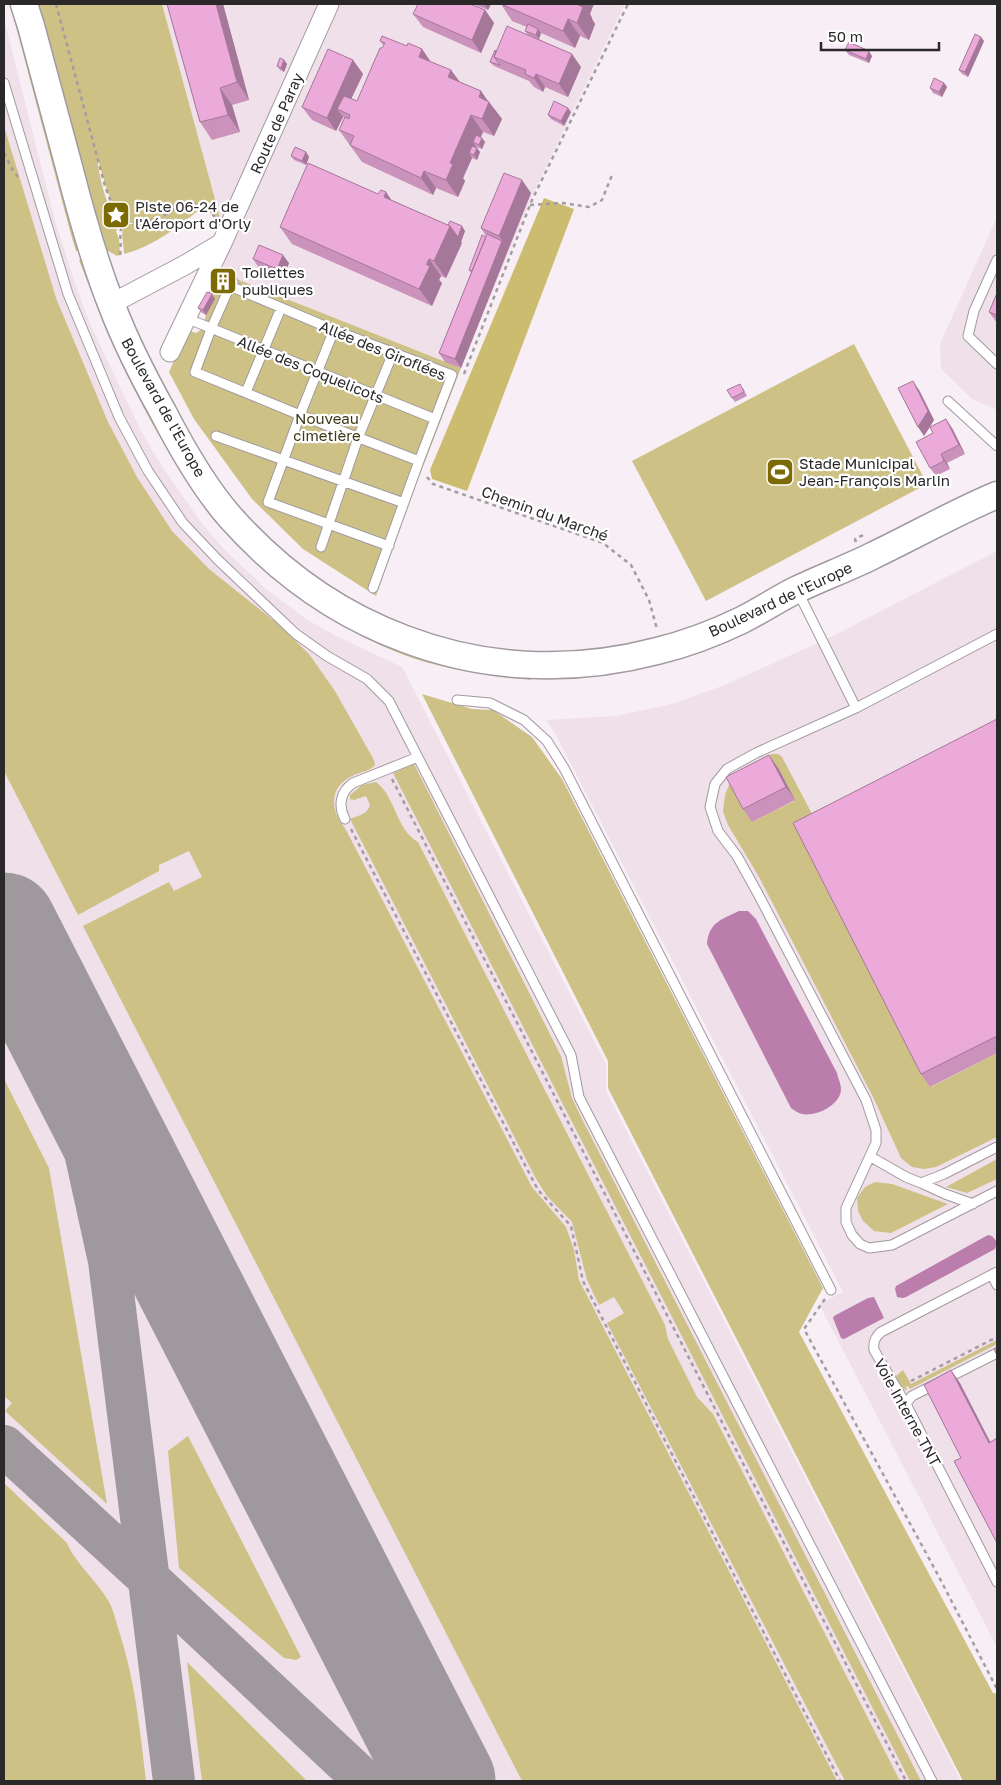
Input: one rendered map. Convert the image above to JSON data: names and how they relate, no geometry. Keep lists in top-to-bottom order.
{
  "streets": {
    "main road": ["Boulevard de l'Europe"],
    "street": ["Route de Paray"],
    "lane": ["Allée des Giroflées", "Allée des Coquelicots", "Voie Interne TNT"],
    "path": ["Chemin du Marché"]
  },
  "crossings": [
    ["Route de Paray", "Allée des Coquelicots"],
    ["Allée des Giroflées", "Allée des Coquelicots"],
    ["Boulevard de l'Europe", "Chemin du Marché"]
  ],
  "parks": ["Nouveau cimetière"],
  "places": {
    "place": ["Piste 06-24 de l'Aéroport d'Orly"],
    "building": ["Toilettes publiques"],
    "sports": ["Stade Municipal Jean-François Marlin"]
  },
  "scale_bar": "50 m"
}
